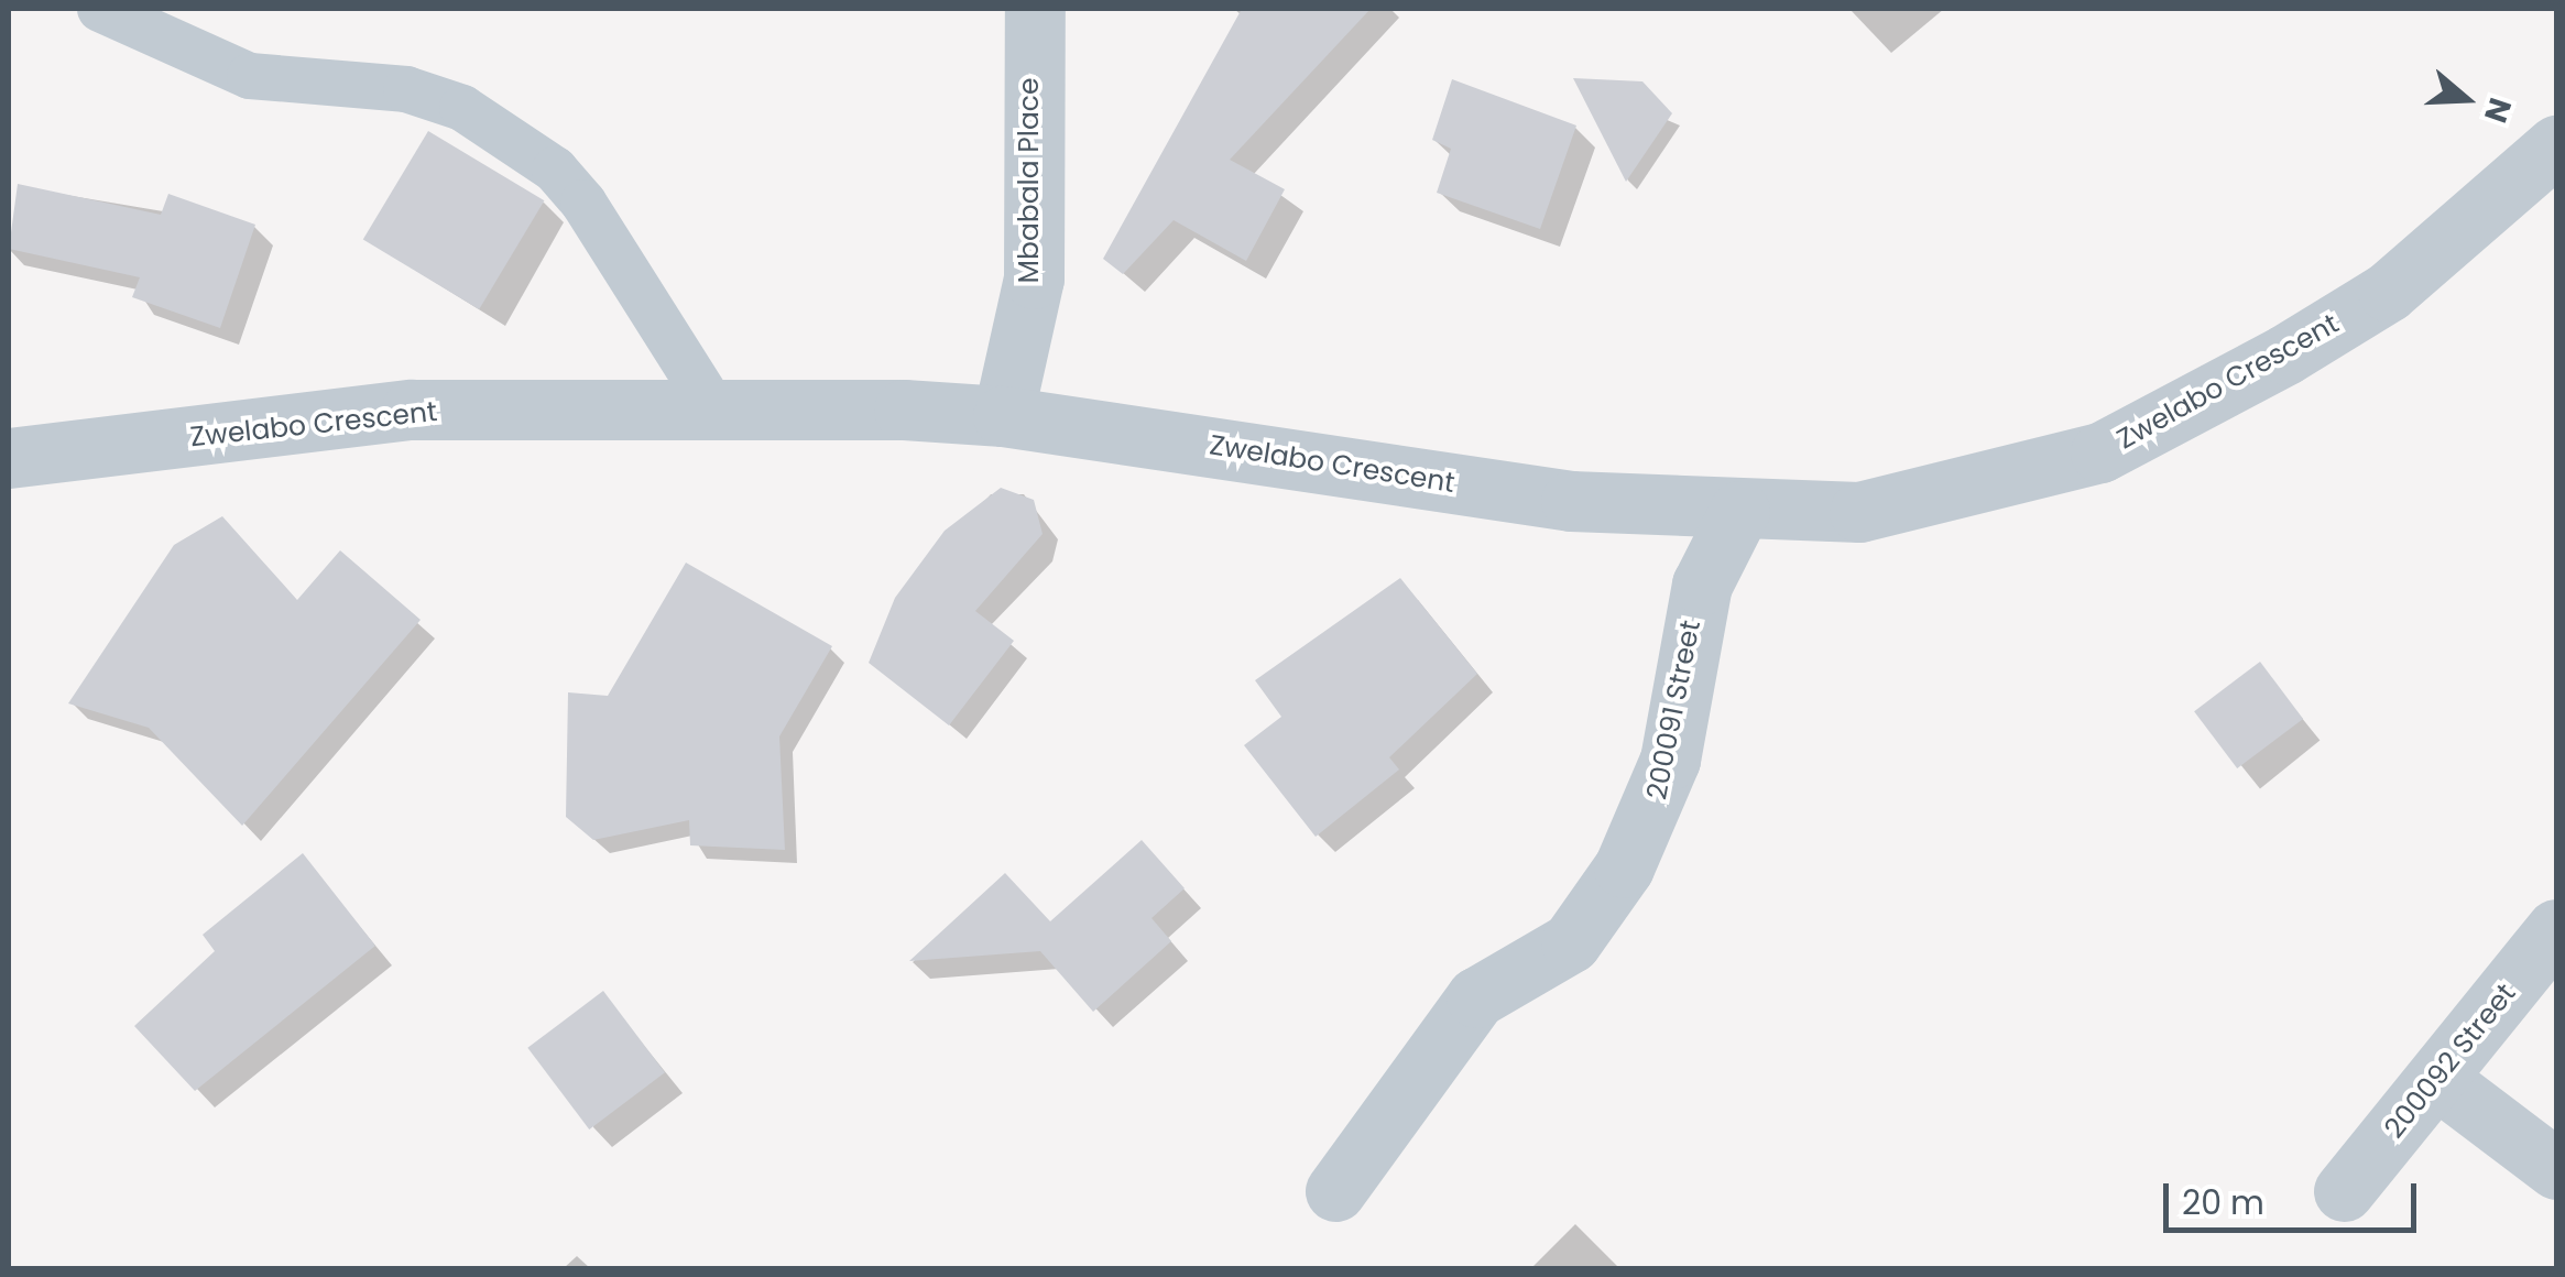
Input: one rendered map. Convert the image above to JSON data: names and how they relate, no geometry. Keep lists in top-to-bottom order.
{
  "streets": {
    "street": [
      "Mbabala Place",
      "Zwelabo Crescent",
      "200091 Street",
      "200092 Street"
    ]
  },
  "crossings": [
    ["Mbabala Place", "Zwelabo Crescent"],
    ["Zwelabo Crescent", "200091 Street"]
  ],
  "scale_bar": "20 m",
  "north": "right"
}
